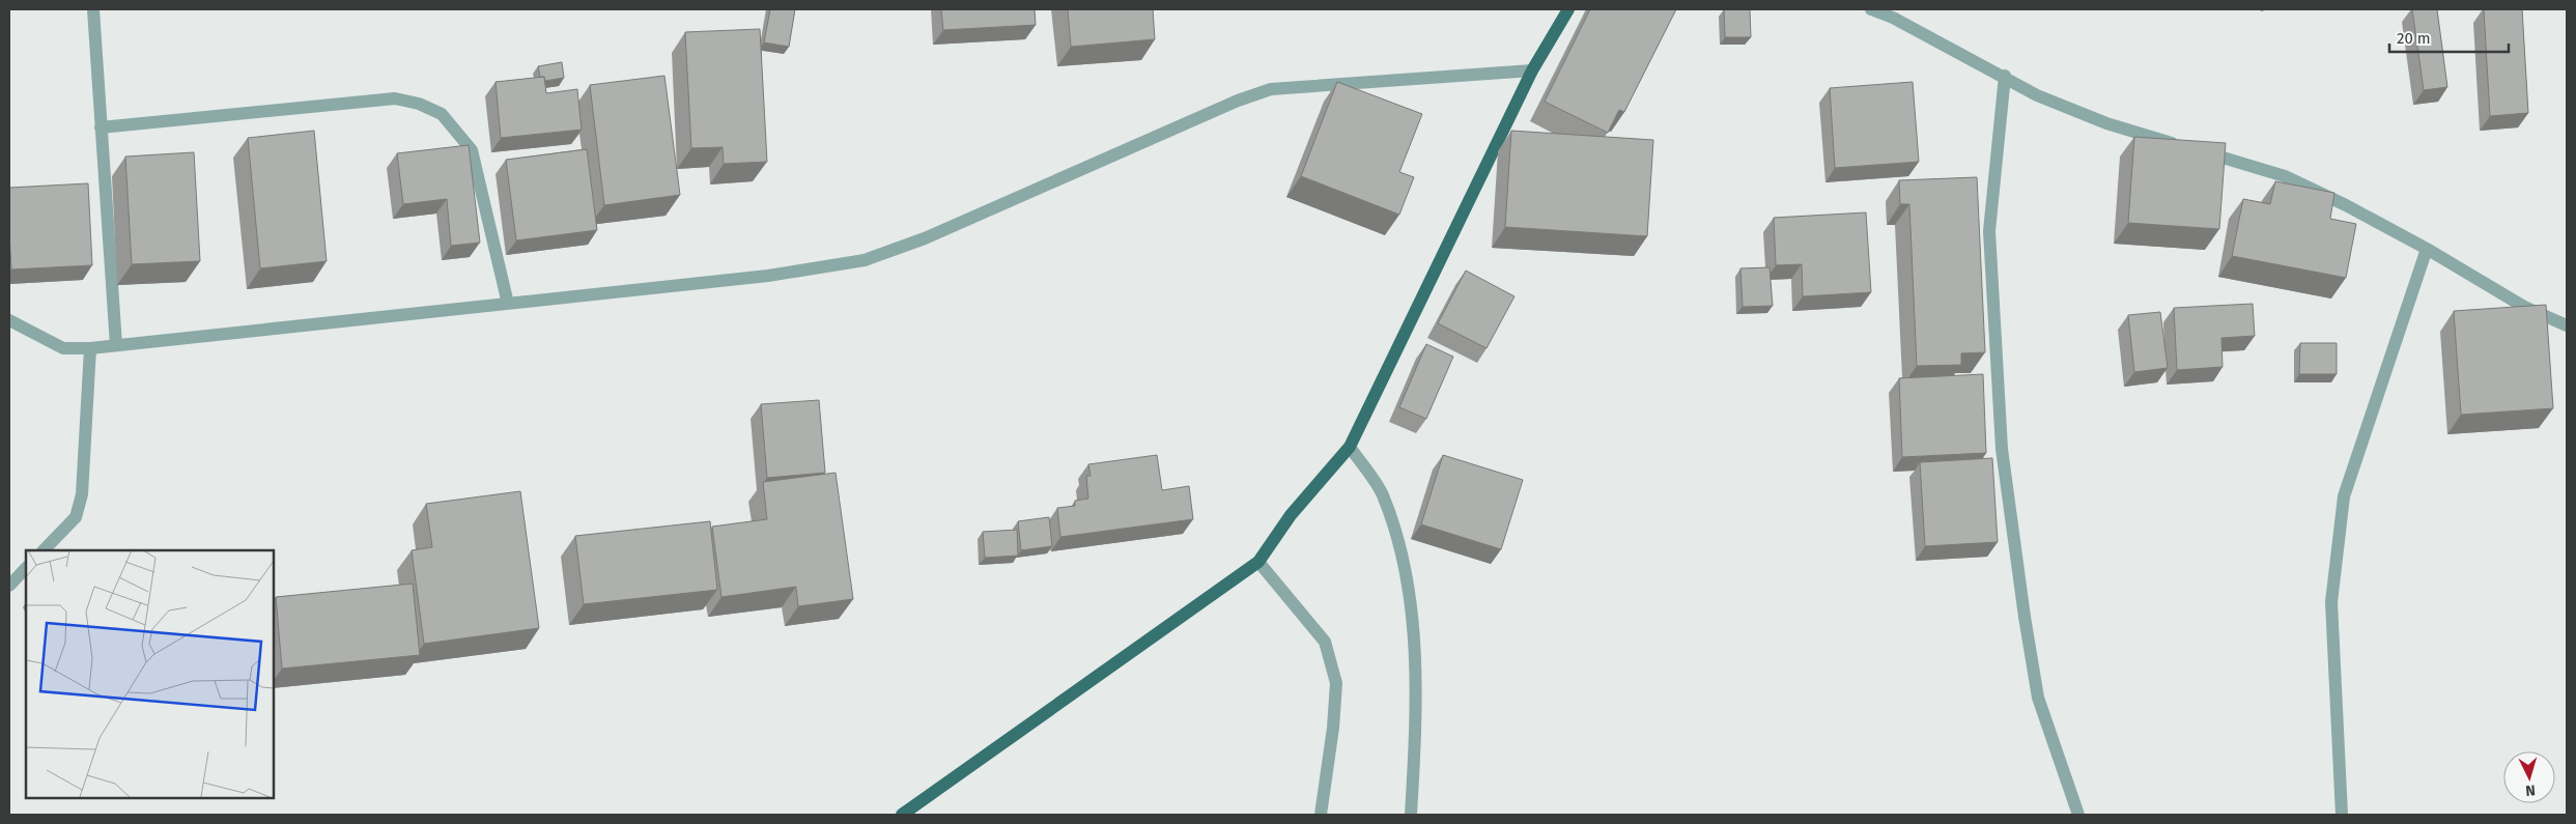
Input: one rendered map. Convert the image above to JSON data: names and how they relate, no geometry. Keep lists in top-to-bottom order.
{
  "scale_bar": "20 m",
  "north": "bottom"
}
